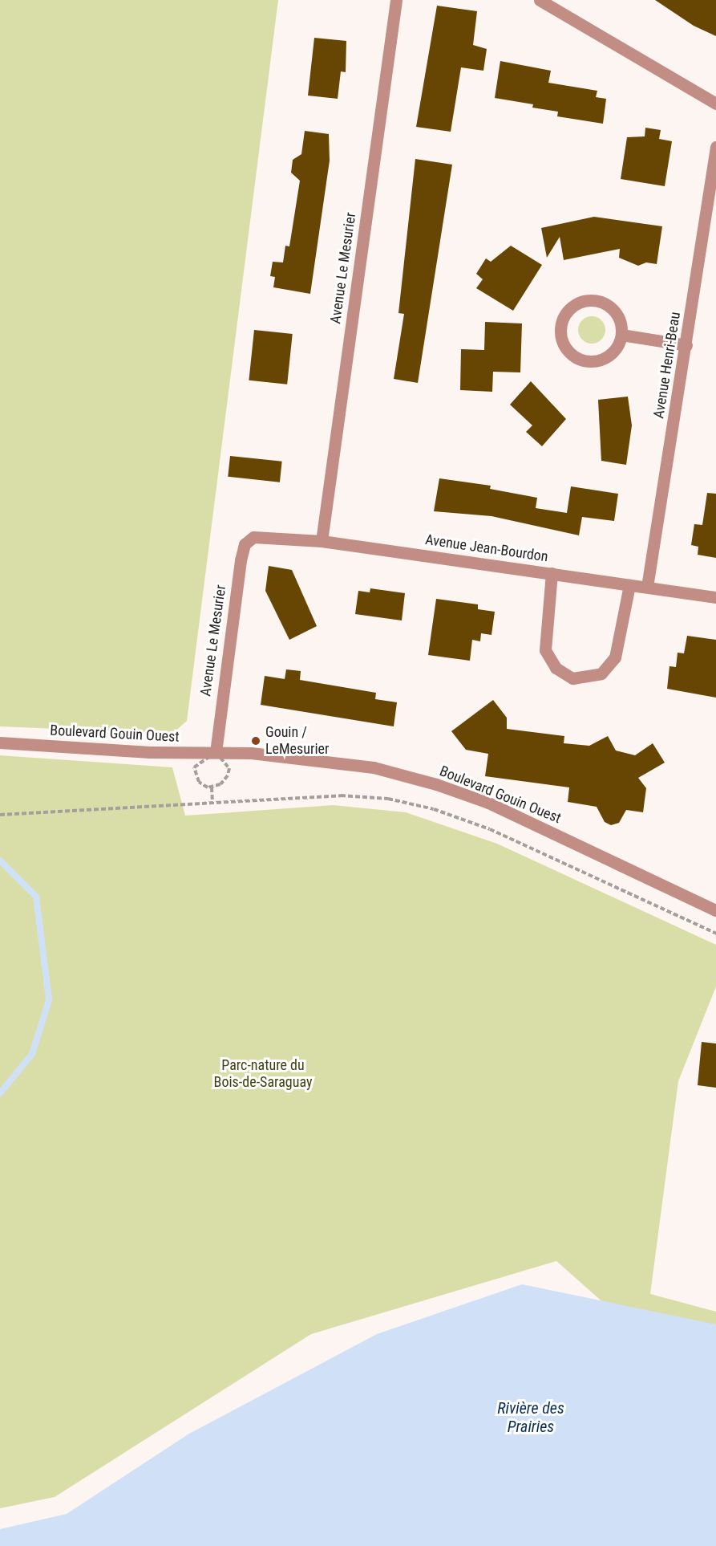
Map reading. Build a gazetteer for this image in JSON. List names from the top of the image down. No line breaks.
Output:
{"streets":{"street":["Avenue Le Mesurier","Avenue Henri-Beau","Avenue Jean-Bourdon","Boulevard Gouin Ouest"]},"crossings":[["Avenue Le Mesurier","Avenue Jean-Bourdon"],["Avenue Le Mesurier","Boulevard Gouin Ouest"],["Avenue Henri-Beau","Avenue Jean-Bourdon"]],"water":["Rivière des Prairies"],"parks":["Parc-nature du Bois-de-Saraguay"],"places":["Gouin / LeMesurier"]}
